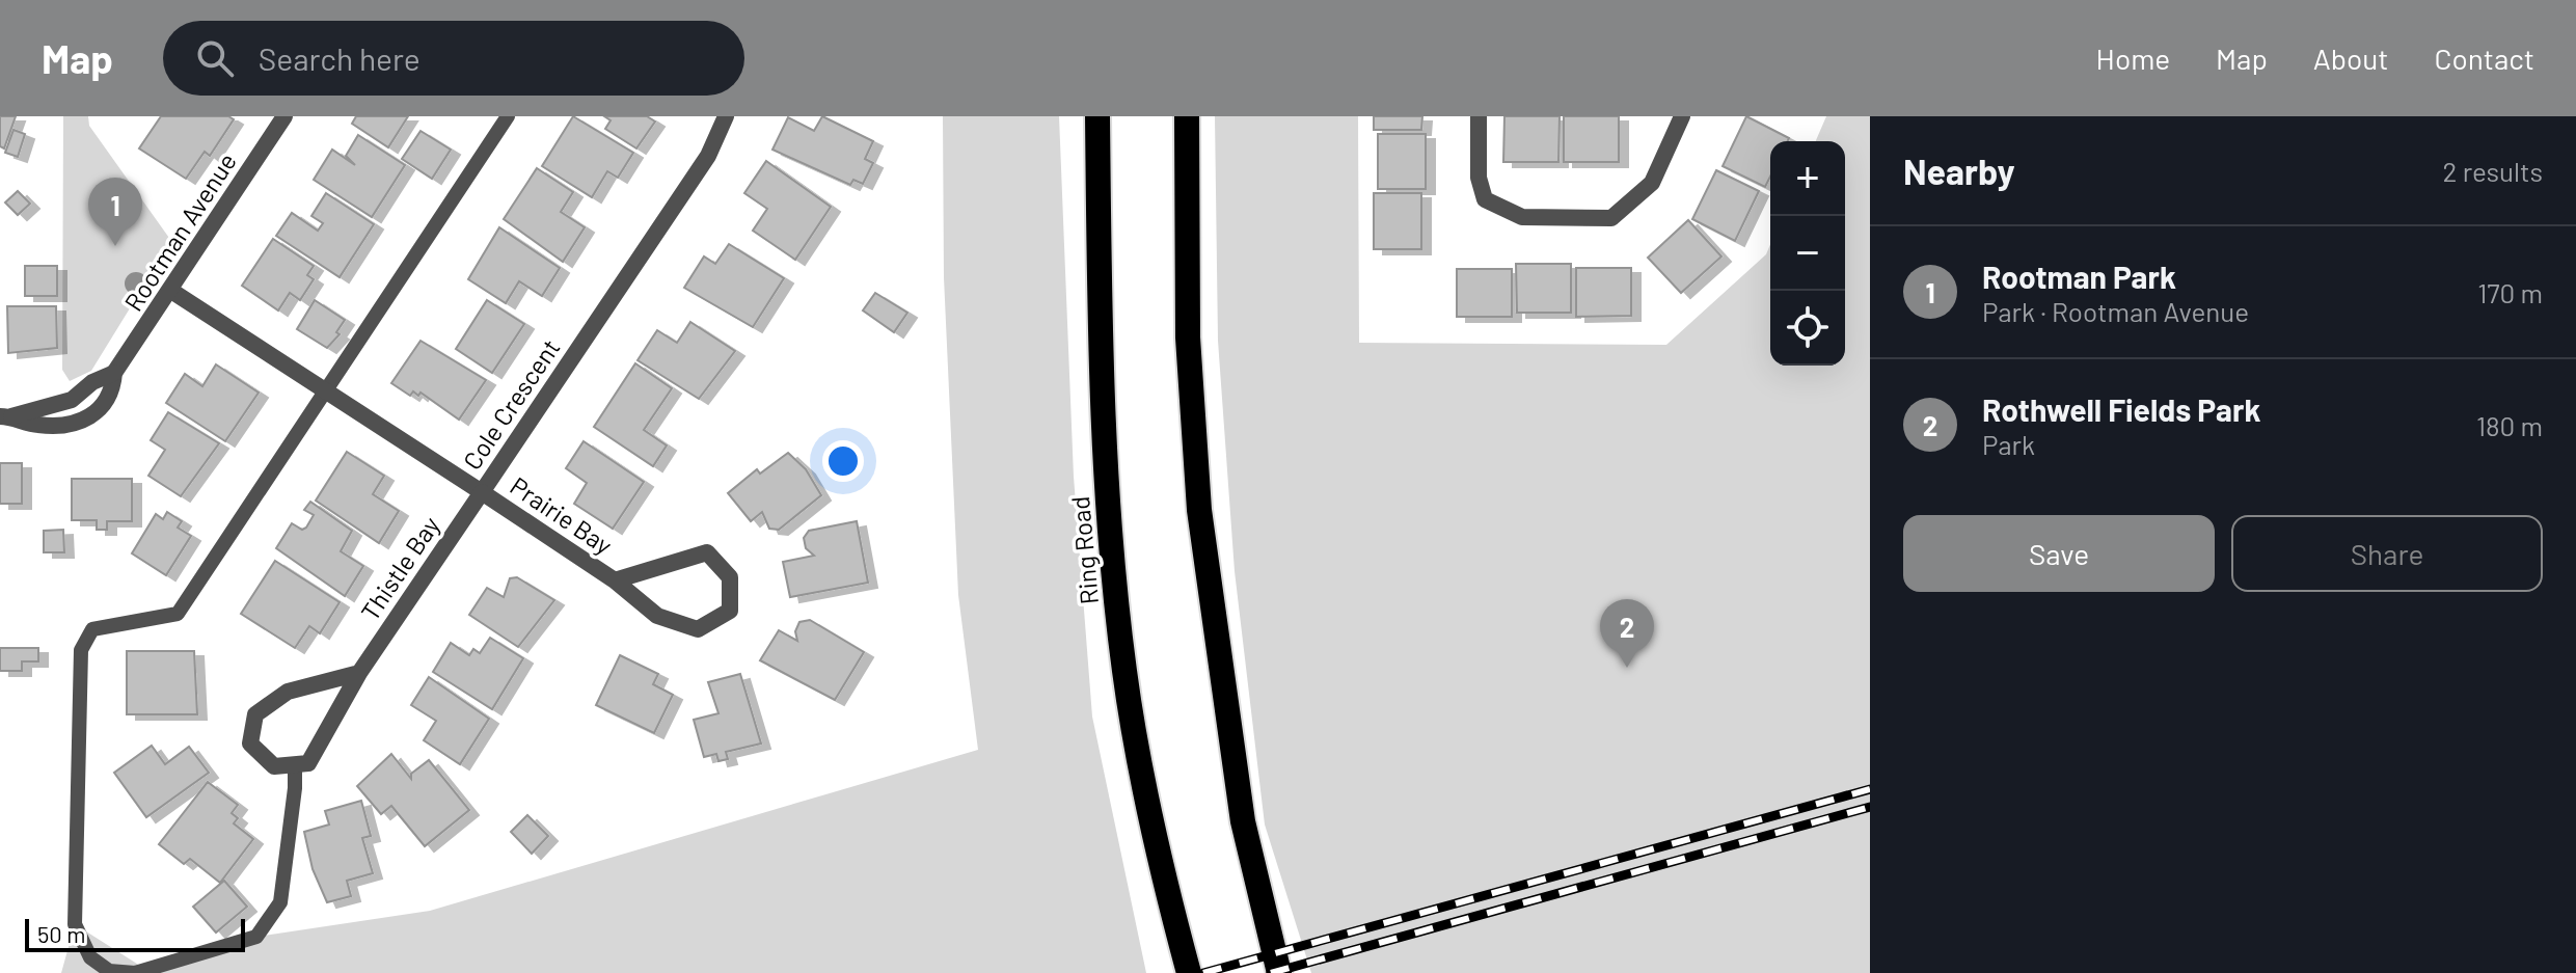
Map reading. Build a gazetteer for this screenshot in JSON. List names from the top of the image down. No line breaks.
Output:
{"streets":{"highway":["Ring Road"],"street":["Rootman Avenue","Cole Crescent","Prairie Bay","Thistle Bay"]},"crossings":[["Rootman Avenue","Cole Crescent"],["Cole Crescent","Prairie Bay"],["Cole Crescent","Thistle Bay"],["Prairie Bay","Thistle Bay"]],"scale_bar":"50 m","page":{"header":"Map","search":"Search here","nav":["Home","Map","About","Contact"],"heading":["Nearby","2 results"],"map_buttons":["+","−"],"pins":["1","2"],"list":[{"mark":"1","name":"Rootman Park","note":"Park · Rootman Avenue","value":"170 m"},{"mark":"2","name":"Rothwell Fields Park","note":"Park","value":"180 m"}],"buttons":["Save","Share"],"scale":"50 m"}}
